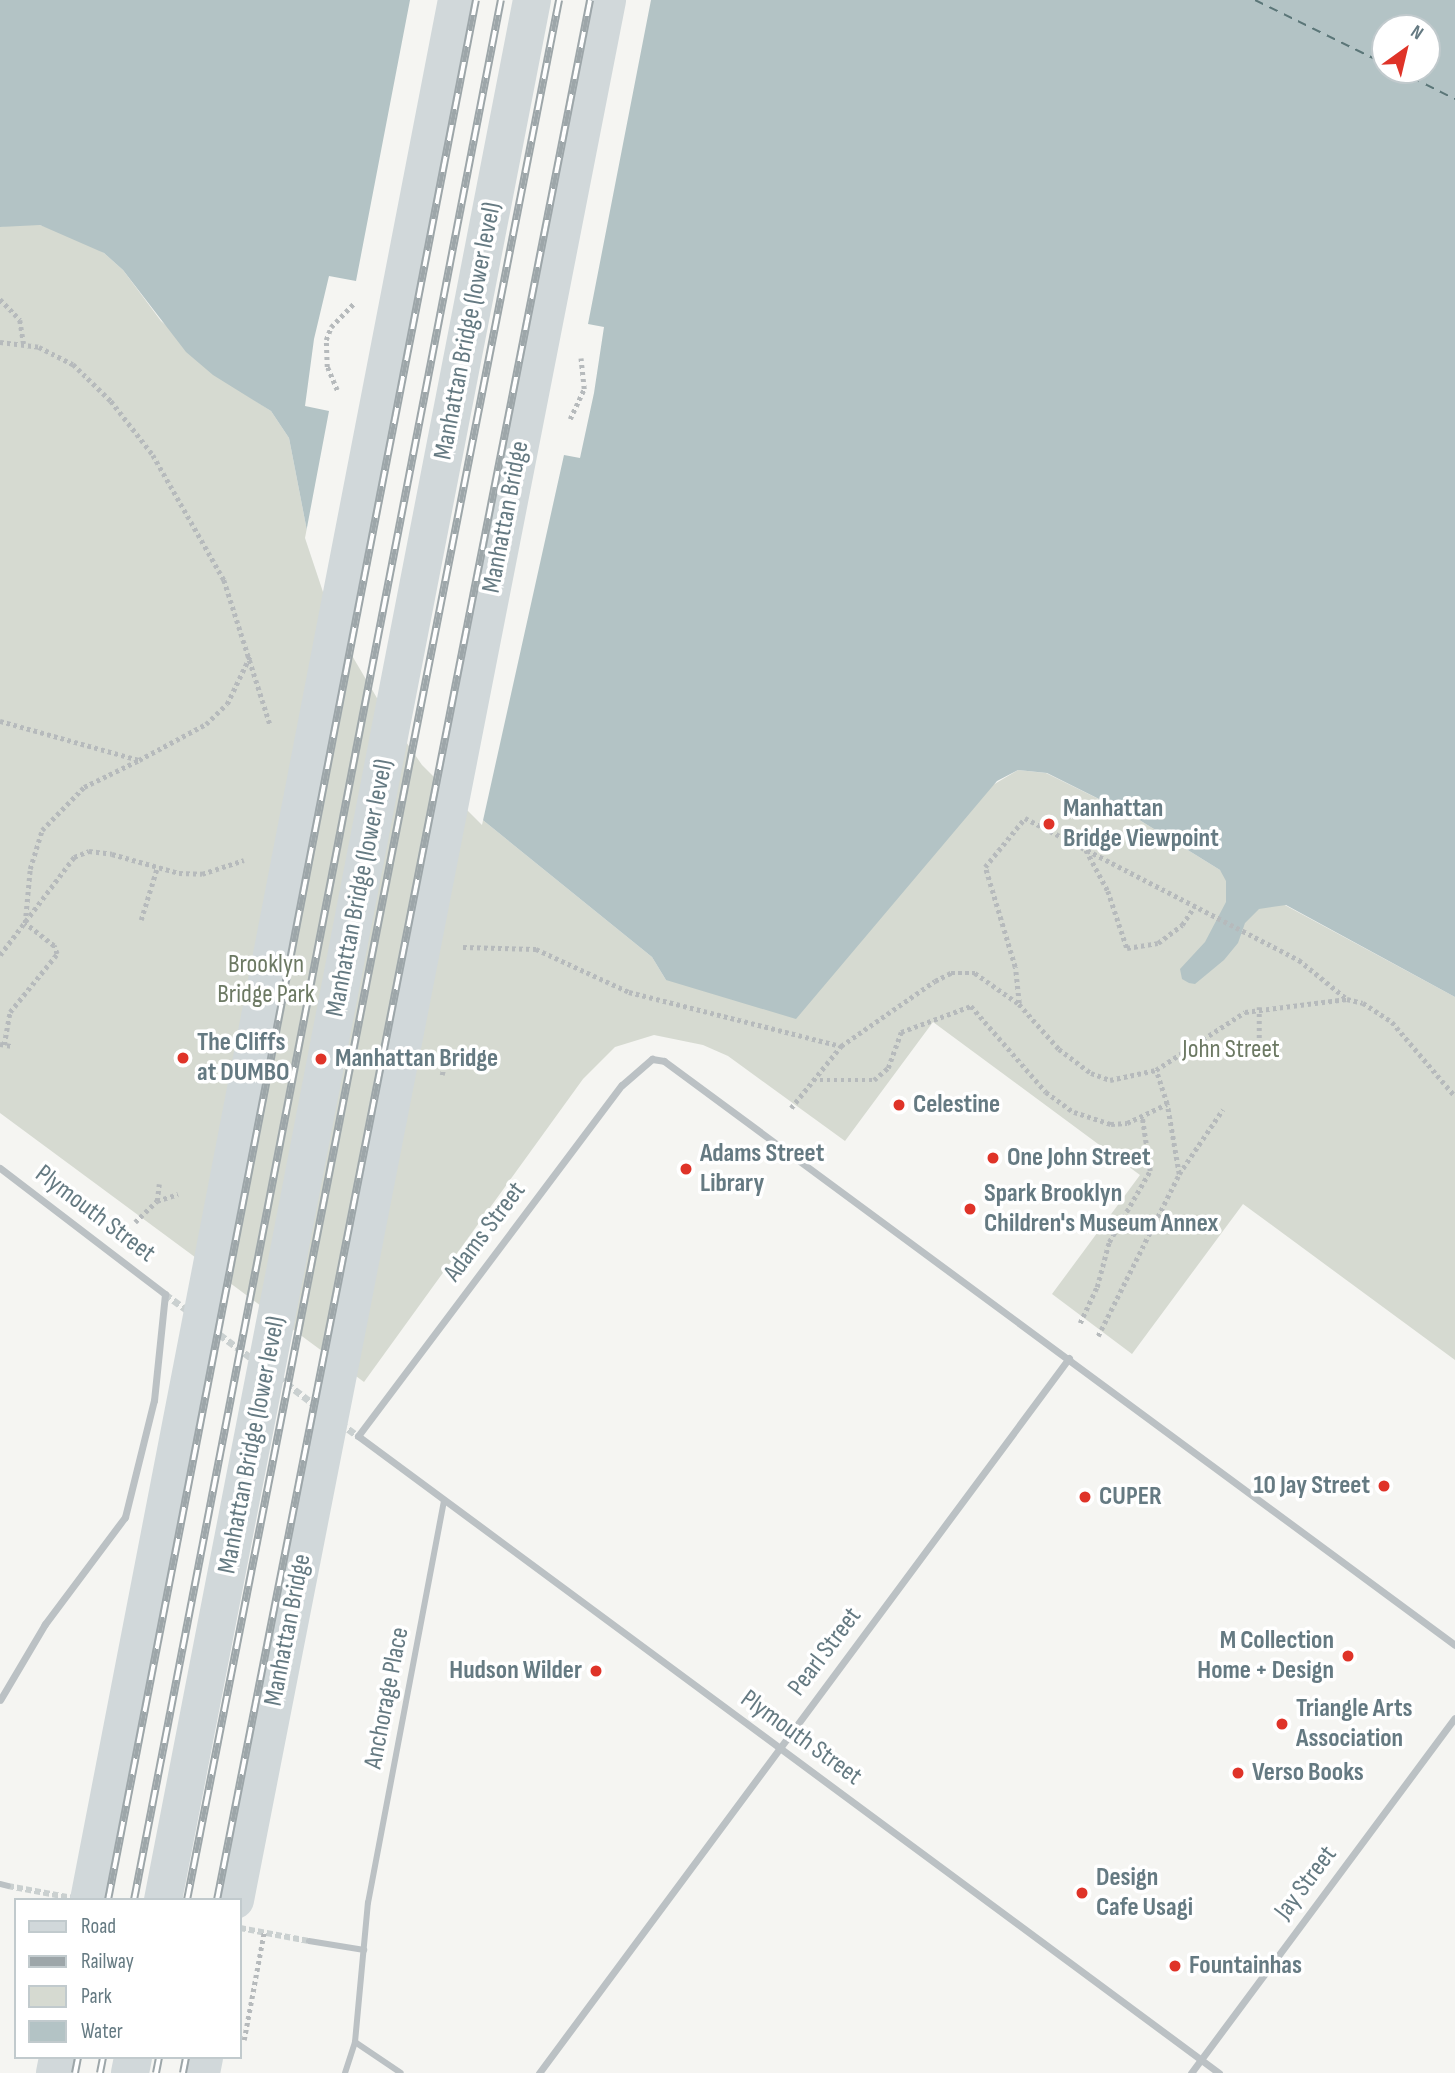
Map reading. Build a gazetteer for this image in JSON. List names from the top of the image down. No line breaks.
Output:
{"streets":{"main road":["Manhattan Bridge (lower level)","Manhattan Bridge"],"street":["Plymouth Street","Adams Street","Pearl Street","Anchorage Place","Jay Street"]},"crossings":[["Plymouth Street","Adams Street"],["Plymouth Street","Pearl Street"],["Plymouth Street","Anchorage Place"],["Plymouth Street","Jay Street"],["Adams Street","Pearl Street"]],"parks":["Brooklyn Bridge Park","John Street"],"places":["Manhattan Bridge Viewpoint","The Cliffs at DUMBO","Manhattan Bridge","Celestine","One John Street","Adams Street Library","Spark Brooklyn Children's Museum Annex","10 Jay Street","CUPER","M Collection Home + Design","Hudson Wilder","Triangle Arts Association","Verso Books","Design Cafe Usagi","Fountainhas"],"legend":["Road","Railway","Park","Water"],"north":"top right"}
